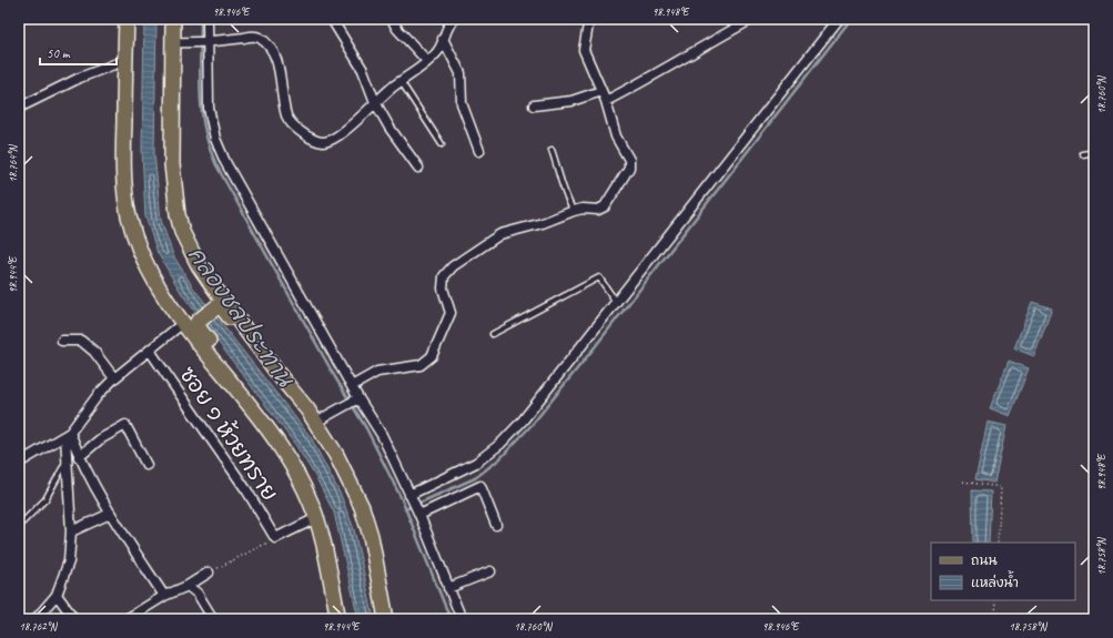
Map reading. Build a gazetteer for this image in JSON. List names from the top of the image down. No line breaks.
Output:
{"streets":{"street":["ซอย ๑ ห้วยทราย"]},"water":["คลองชลประทาน"],"legend":["ถนน","แหล่งน้ำ"],"scale_bar":"50 m","coordinates":["98.946°E","98.948°E","18.760°N","18.764°N","98.944°E","18.758°N","18.762°N"]}
